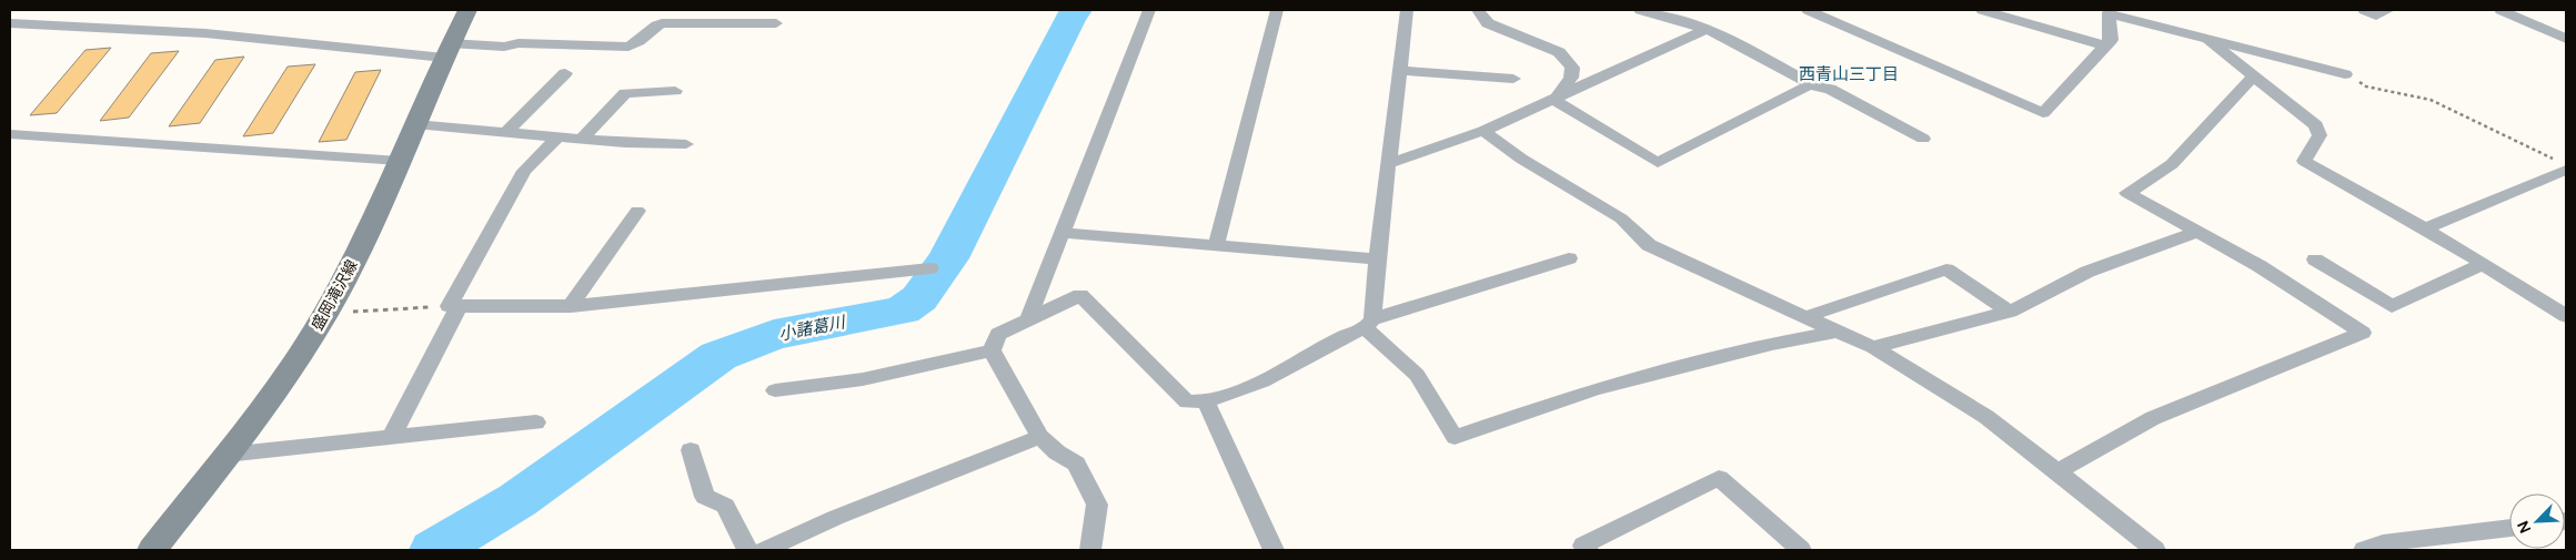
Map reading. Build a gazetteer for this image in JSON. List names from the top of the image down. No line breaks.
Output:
{"streets":{"main road":["盛岡滝沢線"]},"districts":["西青山三丁目"],"water":["小諸葛川"],"north":"bottom left"}
